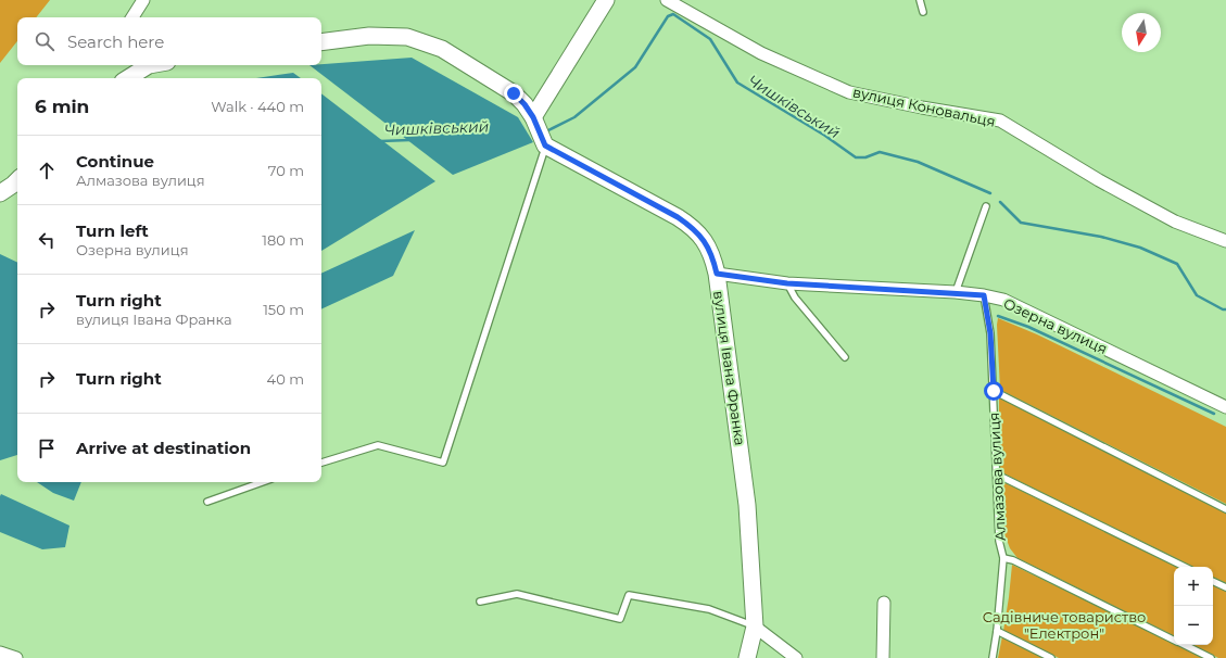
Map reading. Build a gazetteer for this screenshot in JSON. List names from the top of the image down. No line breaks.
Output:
{"streets":{"street":["вулиця Коновальця","Озерна вулиця","вулиця Івана Франка"],"lane":["Алмазова вулиця"]},"crossings":[["Озерна вулиця","вулиця Івана Франка"],["Озерна вулиця","Алмазова вулиця"]],"water":["Чишківський"],"parks":["Садівниче товариство \"Електрон\""],"north":"bottom","page":{"search":"Search here","heading":["6 min","Walk · 440 m"],"list":[["Continue","Алмазова вулиця","70 m"],["Turn left","Озерна вулиця","180 m"],["Turn right","вулиця Івана Франка","150 m"],["Turn right","40 m"],"Arrive at destination"],"map_buttons":["+","−"]}}
